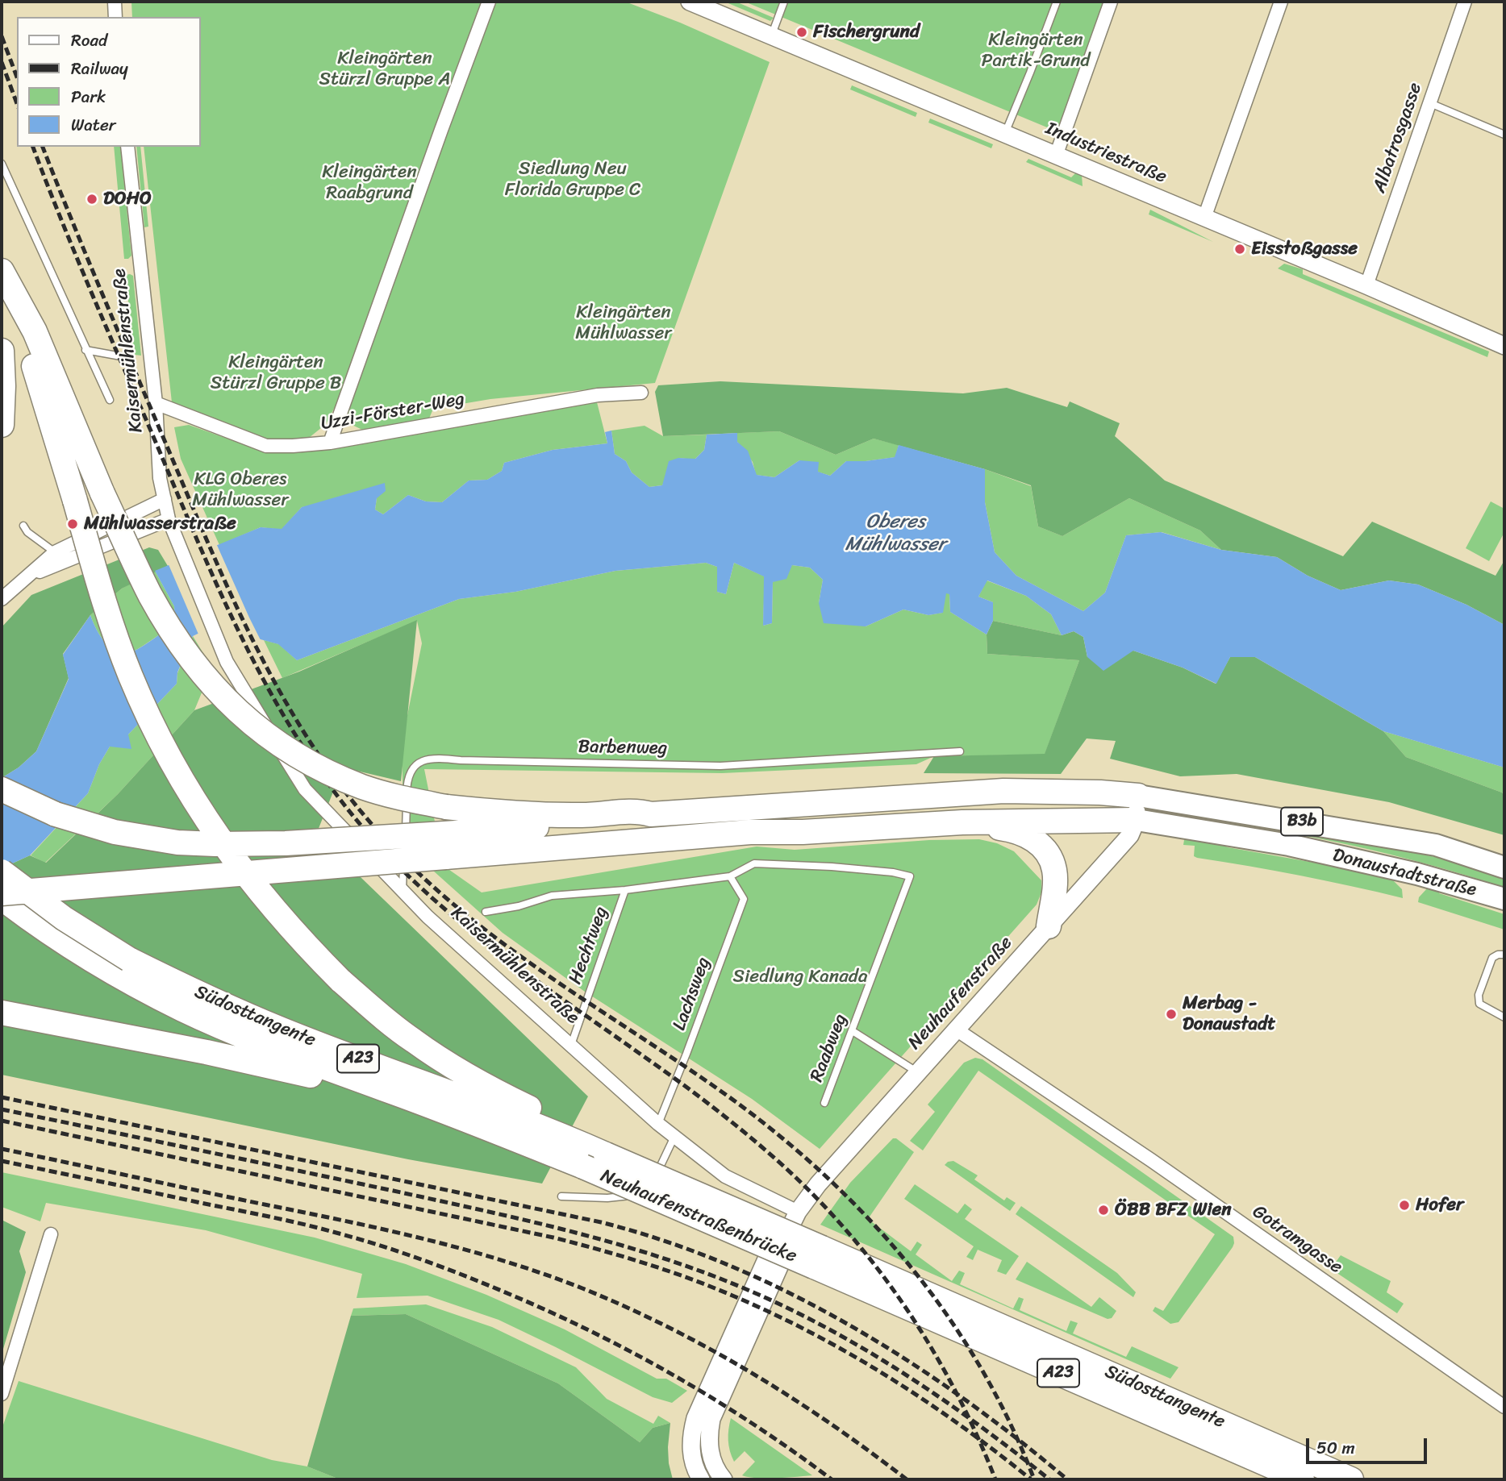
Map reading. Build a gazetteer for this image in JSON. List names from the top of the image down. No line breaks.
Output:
{"streets":{"highway":["Südosttangente","A23","Neuhaufenstraßenbrücke"],"main road":["B3b","Donaustadtstraße"],"street":["Albatrosgasse","Industriestraße","Kaisermühlenstraße","Uzzi-Förster-Weg","Neuhaufenstraße","Gotramgasse"],"lane":["Barbenweg","Hechtweg","Lachsweg","Raabweg"]},"crossings":[["Albatrosgasse","Industriestraße"],["Kaisermühlenstraße","Uzzi-Förster-Weg"],["Kaisermühlenstraße","Hechtweg"],["Kaisermühlenstraße","Neuhaufenstraße"],["Kaisermühlenstraße","Lachsweg"],["Donaustadtstraße","Neuhaufenstraße"],["Neuhaufenstraße","Gotramgasse"],["Lachsweg","Raabweg"],["Südosttangente","Neuhaufenstraßenbrücke"]],"water":["Oberes Mühlwasser"],"parks":["Kleingärten Partik-Grund","Kleingärten Stürzl Gruppe A","Siedlung Neu Florida Gruppe C","Kleingärten Raabgrund","Kleingärten Mühlwasser","Kleingärten Stürzl Gruppe B","KLG Oberes Mühlwasser","Siedlung Kanada"],"places":["Fischergrund","DOHO","Eisstoßgasse","Mühlwasserstraße","Merbag - Donaustadt","Hofer","ÖBB BFZ Wien"],"legend":["Road","Railway","Park","Water"],"scale_bar":"50 m"}
